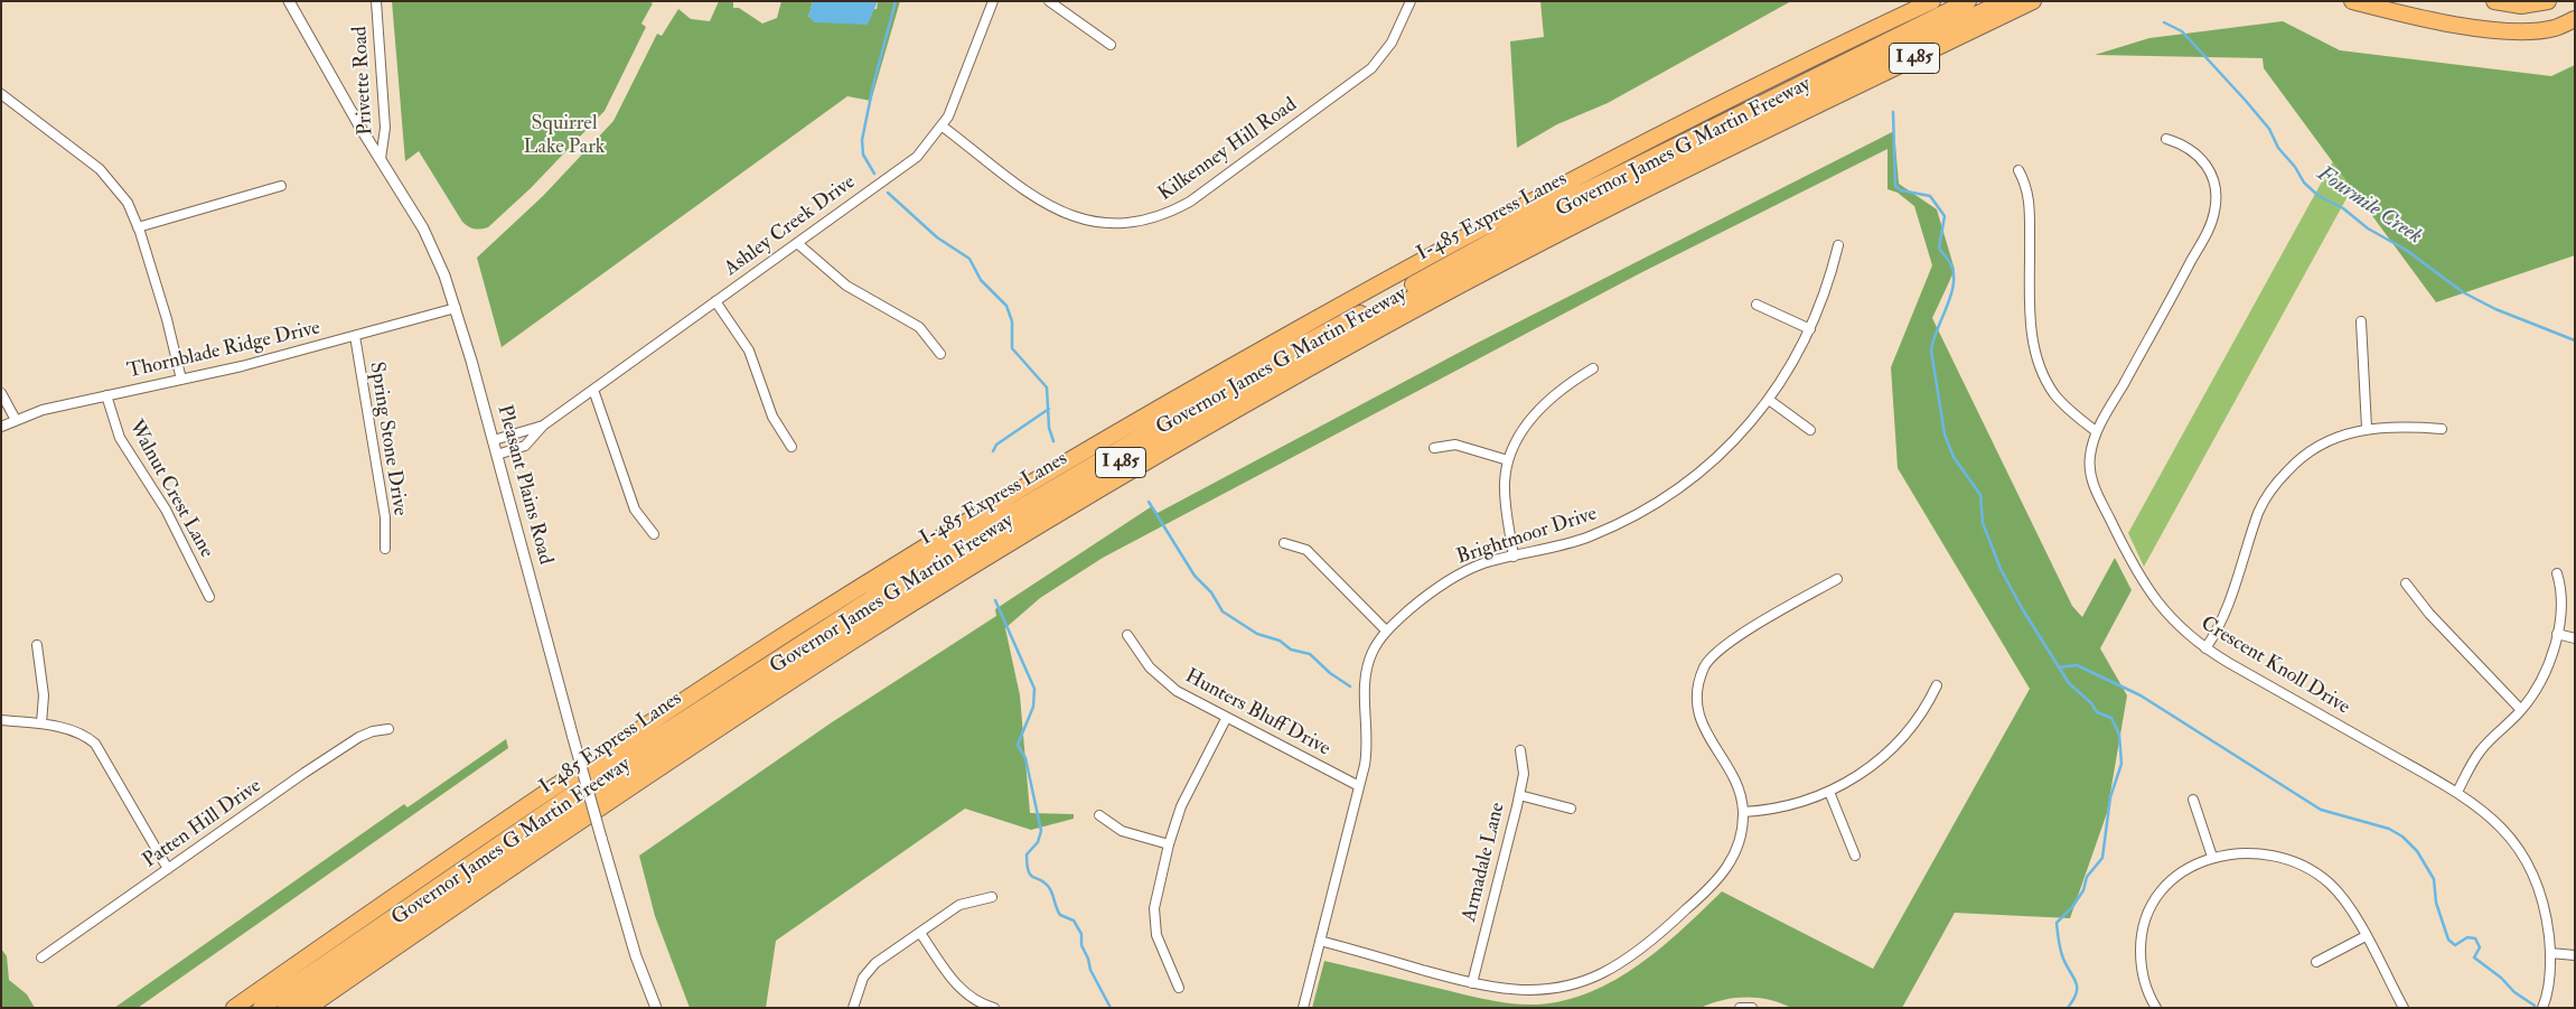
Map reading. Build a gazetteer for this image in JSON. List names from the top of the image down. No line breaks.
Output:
{"streets":{"highway":["I 485","Governor James G Martin Freeway","I-485 Express Lanes"],"street":["Privette Road","Kilkenney Hill Road","Ashley Creek Drive","Thornblade Ridge Drive","Spring Stone Drive","Pleasant Plains Road","Walnut Crest Lane","Brightmoor Drive","Crescent Knoll Drive","Hunters Bluff Drive","Patten Hill Drive","Armadale Lane"]},"crossings":[["Privette Road","Pleasant Plains Road"],["Kilkenney Hill Road","Ashley Creek Drive"],["Ashley Creek Drive","Pleasant Plains Road"],["Thornblade Ridge Drive","Spring Stone Drive"],["Thornblade Ridge Drive","Pleasant Plains Road"],["Thornblade Ridge Drive","Walnut Crest Lane"],["Brightmoor Drive","Hunters Bluff Drive"]],"water":["Fourmile Creek"],"parks":["Squirrel Lake Park"]}
